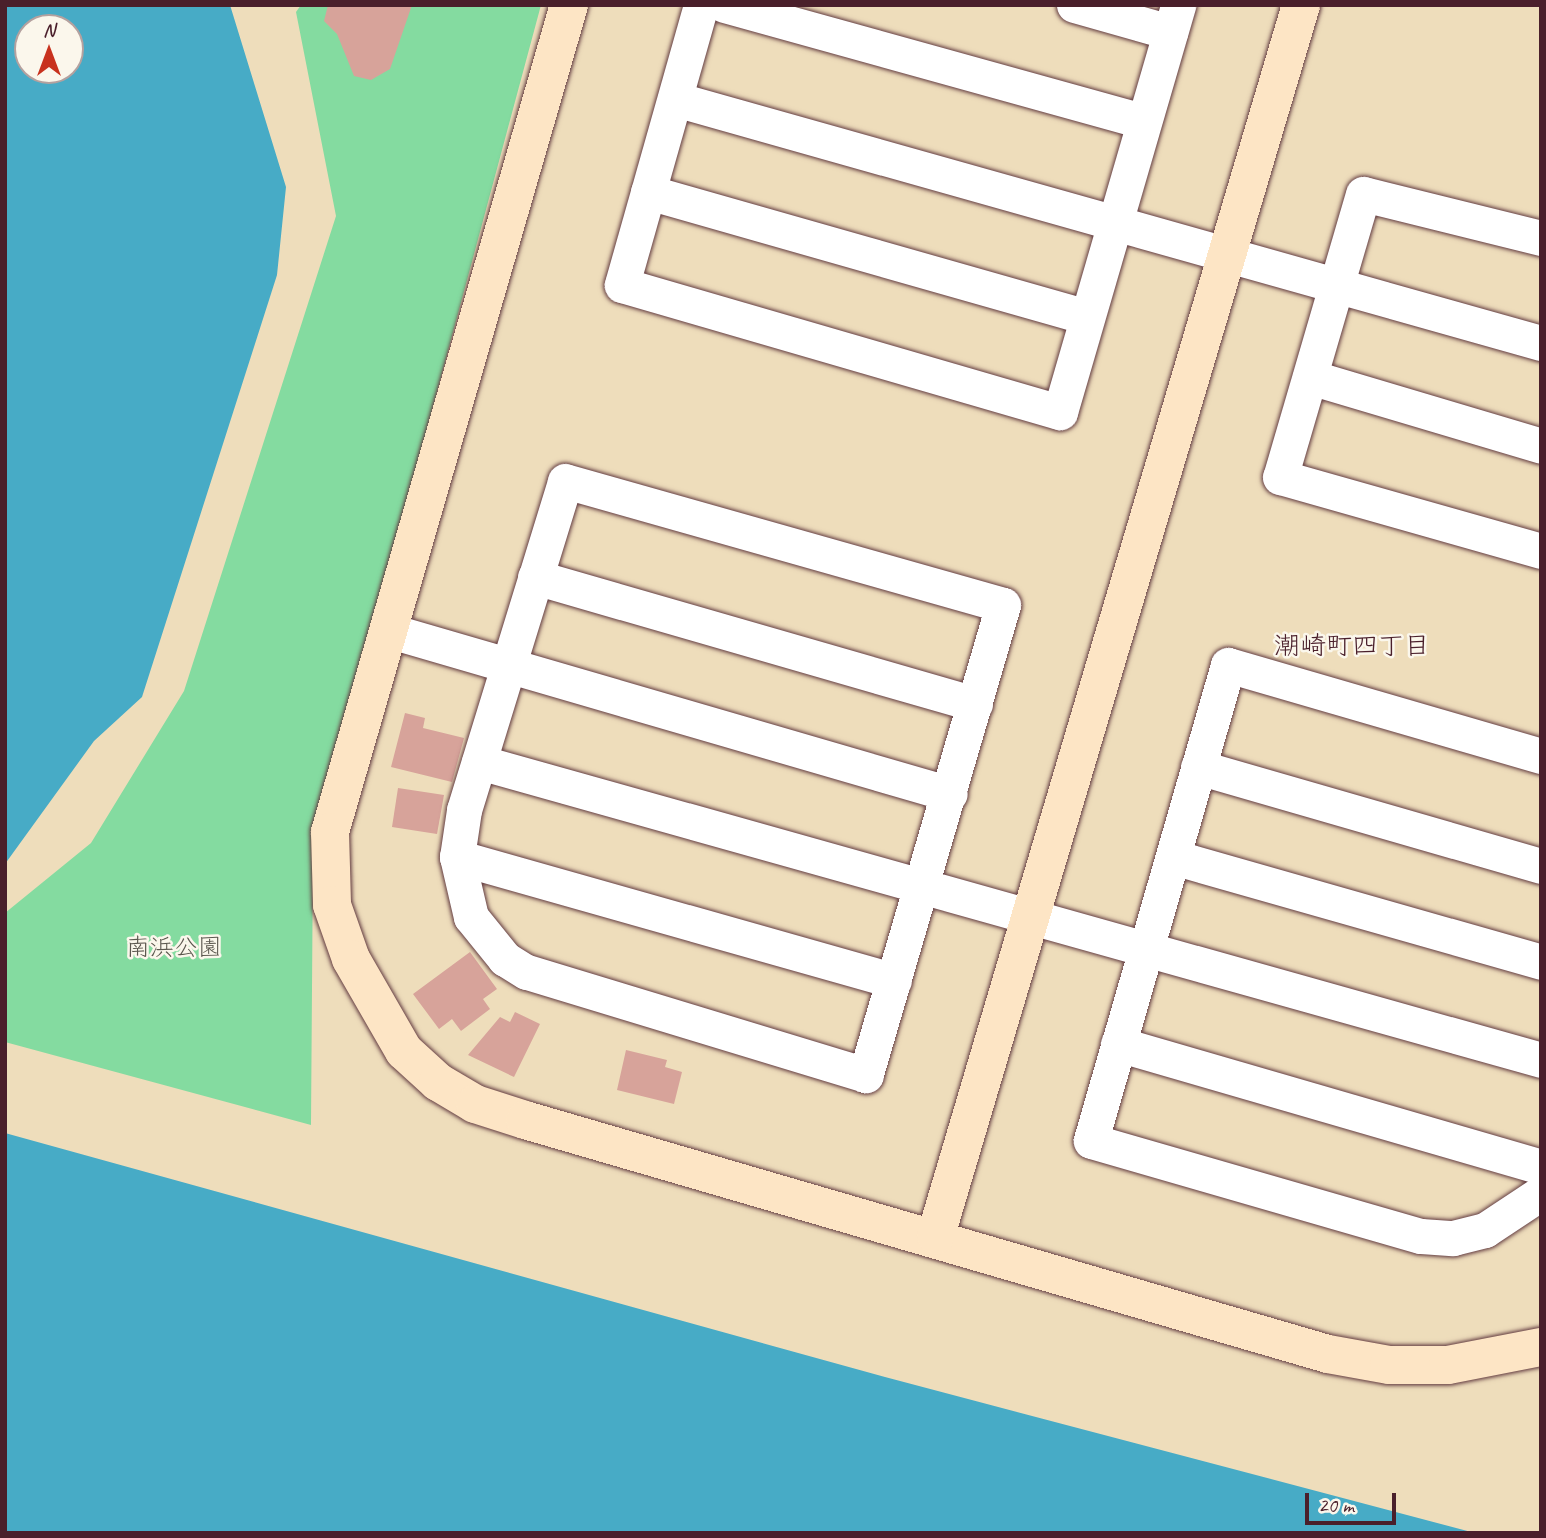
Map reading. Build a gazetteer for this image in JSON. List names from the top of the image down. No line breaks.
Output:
{"districts":["潮崎町四丁目"],"parks":["南浜公園"],"scale_bar":"20 m","north":"top"}
